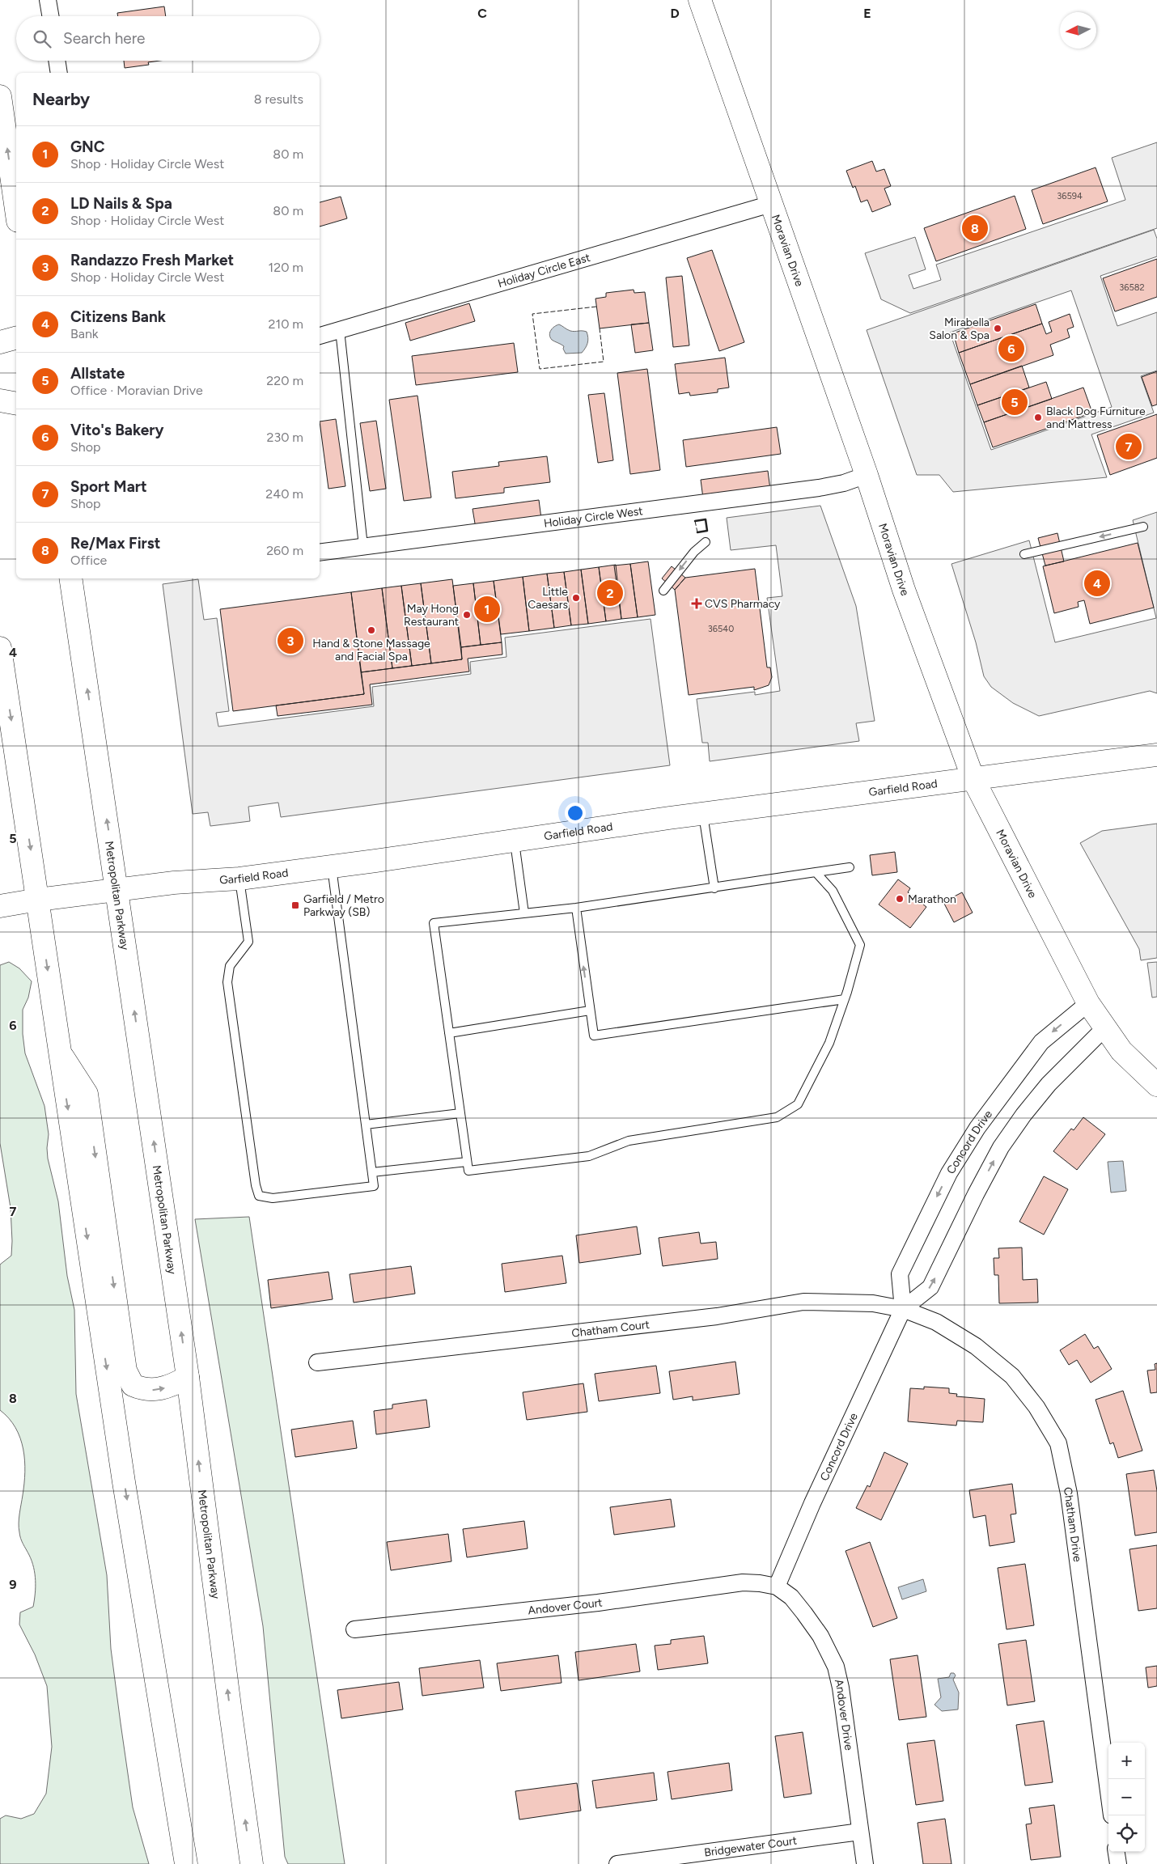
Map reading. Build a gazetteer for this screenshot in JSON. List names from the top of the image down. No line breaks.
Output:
{"streets":{"main road":["Moravian Drive","Garfield Road","Metropolitan Parkway"],"street":["Holiday Circle East","Holiday Circle West","Concord Drive","Chatham Court","Chatham Drive","Andover Court","Andover Drive","Bridgewater Court"]},"crossings":[["Moravian Drive","Holiday Circle East"],["Moravian Drive","Holiday Circle West"],["Moravian Drive","Garfield Road"],["Moravian Drive","Concord Drive"],["Garfield Road","Metropolitan Parkway"],["Concord Drive","Chatham Court"],["Concord Drive","Chatham Drive"],["Concord Drive","Andover Court"],["Concord Drive","Andover Drive"],["Chatham Court","Chatham Drive"],["Andover Court","Andover Drive"],["Andover Drive","Bridgewater Court"]],"places":{"other":["Mirabella Salon & Spa","Black Dog Furniture and Mattress","Little Caesars","May Hong Restaurant","Hand & Stone Massage and Facial Spa","Marathon"],"health":["CVS Pharmacy"],"transit":["Garfield / Metro Parkway (SB)"]},"house_numbers":["36594","36582","36540"],"north":"left","page":{"search":"Search here","heading":["Nearby","8 results"],"list":[{"mark":"1","name":"GNC","note":"Shop · Holiday Circle West","value":"80 m"},{"mark":"2","name":"LD Nails & Spa","note":"Shop · Holiday Circle West","value":"80 m"},{"mark":"3","name":"Randazzo Fresh Market","note":"Shop · Holiday Circle West","value":"120 m"},{"mark":"4","name":"Citizens Bank","note":"Bank","value":"210 m"},{"mark":"5","name":"Allstate","note":"Office · Moravian Drive","value":"220 m"},{"mark":"6","name":"Vito's Bakery","note":"Shop","value":"230 m"},{"mark":"7","name":"Sport Mart","note":"Shop","value":"240 m"},{"mark":"8","name":"Re/Max First","note":"Office","value":"260 m"}],"pins":["8","6","5","7","4","2","1","3"],"map_buttons":["+","−"]},"grid":{"columns":["C","D","E"],"rows":["4","5","6","7","8","9"]}}
